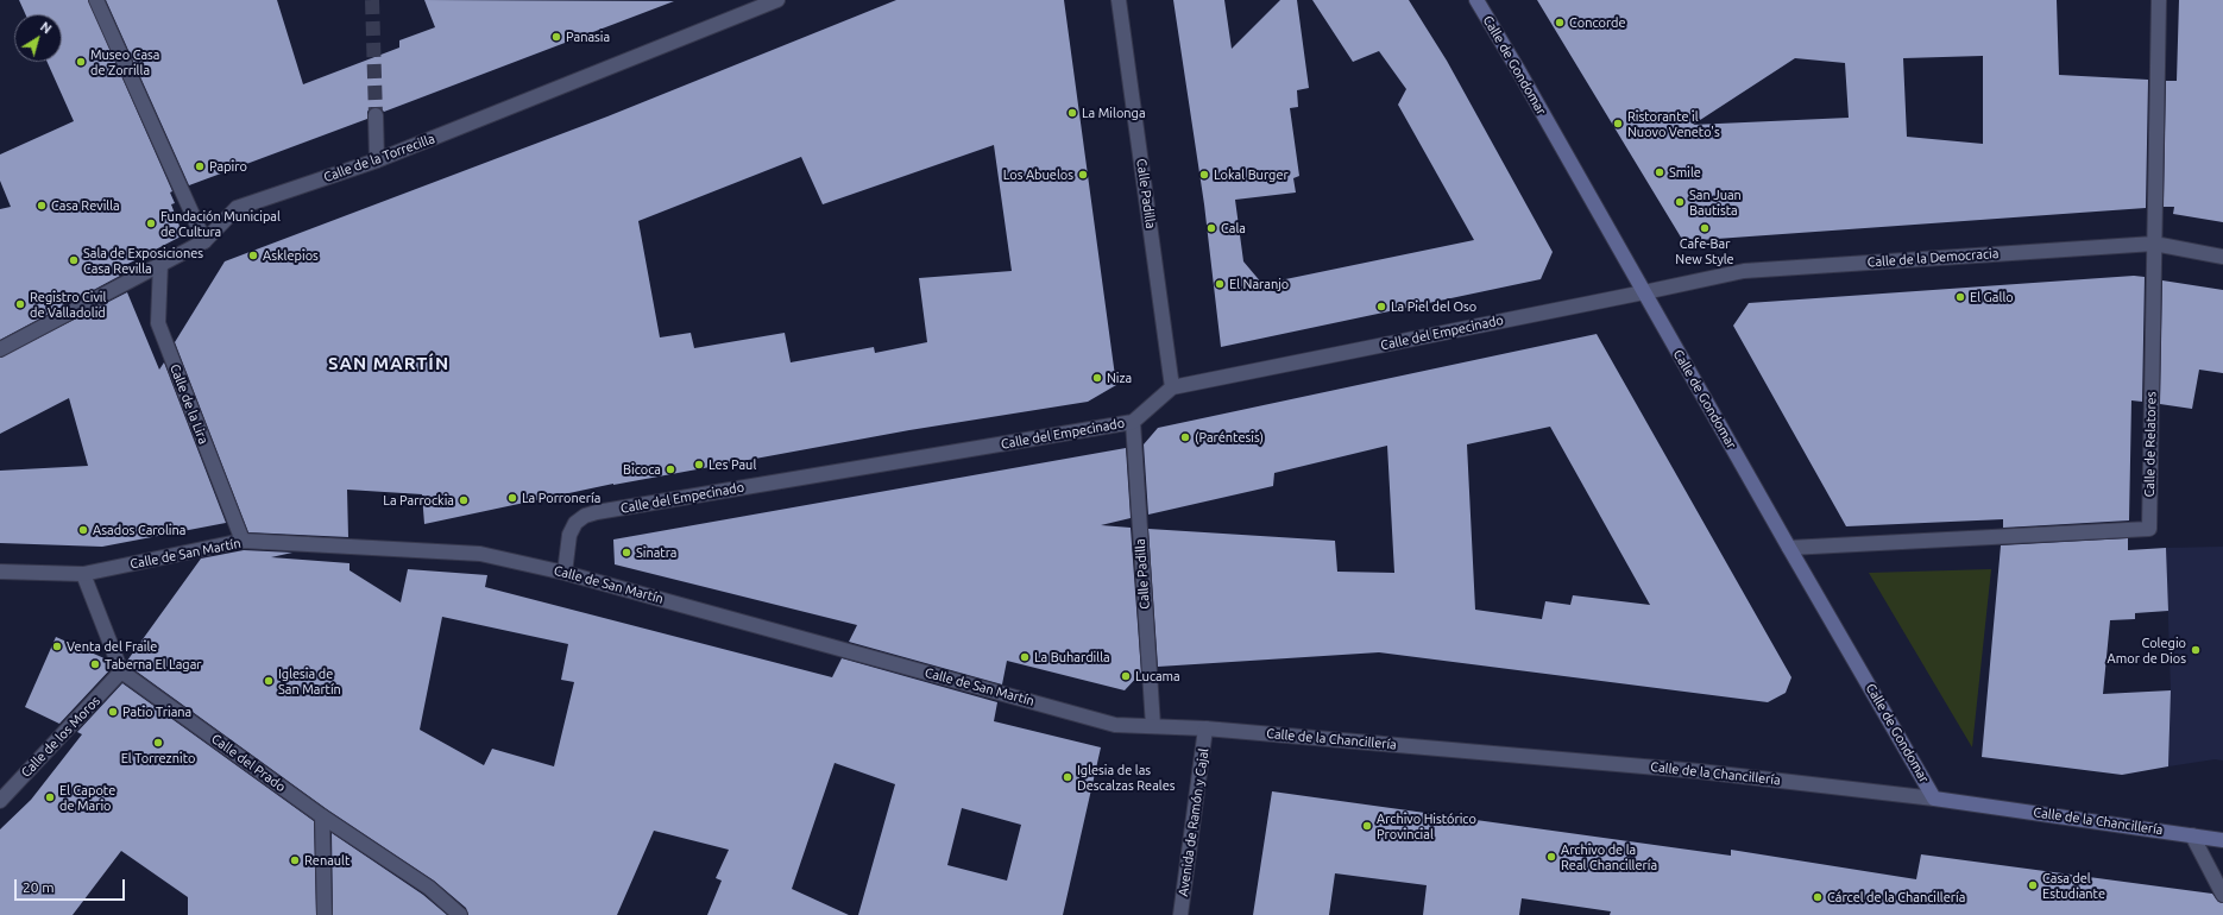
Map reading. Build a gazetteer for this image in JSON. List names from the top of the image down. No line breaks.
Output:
{"streets":{"main road":["Calle de Gondomar","Calle de la Chancillería"],"street":["Calle de la Torrecilla","Calle Padilla","Calle de la Democracia","Calle del Empecinado","Calle de la Lira","Calle de Relatores","Calle de San Martín","Calle de los Moros","Calle del Prado","Avenida de Ramón y Cajal"]},"crossings":[["Calle de Gondomar","Calle de la Democracia"],["Calle de Gondomar","Calle del Empecinado"],["Calle de Gondomar","Calle de Relatores"],["Calle de Gondomar","Calle de la Chancillería"],["Calle de la Torrecilla","Calle de la Lira"],["Calle Padilla","Calle del Empecinado"],["Calle Padilla","Calle de San Martín"],["Calle de la Democracia","Calle del Empecinado"],["Calle de la Democracia","Calle de Relatores"],["Calle del Empecinado","Calle de San Martín"],["Calle de la Lira","Calle de San Martín"],["Calle de San Martín","Calle de la Chancillería"],["Calle de San Martín","Avenida de Ramón y Cajal"],["Calle de los Moros","Calle del Prado"],["Calle de la Chancillería","Avenida de Ramón y Cajal"]],"districts":["SAN MARTÍN"],"places":["Concorde","Panasia","Museo Casa de Zorrilla","La Milonga","Ristorante il Nuovo Veneto's","Papiro","Smile","Los Abuelos","Lokal Burger","San Juan Bautista","Casa Revilla","Fundación Municipal de Cultura","Cala","Cafe-Bar New Style","Asklepios","Sala de Exposiciones Casa Revilla","El Naranjo","El Gallo","Registro Civil de Valladolid","La Piel del Oso","Niza","(Paréntesis)","Les Paul","Bicoca","La Porronería","La Parrockia","Asados Carolina","Sinatra","Venta del Fraile","Colegio Amor de Dios","La Buhardilla","Taberna El Lagar","Lucama","Iglesia de San Martín","Patio Triana","El Torreznito","Iglesia de las Descalzas Reales","El Capote de Mario","Archivo Histórico Provincial","Archivo de la Real Chancillería","Renault","Casa del Estudiante","Cárcel de la Chancillería"],"scale_bar":"20 m","north":"top right"}
